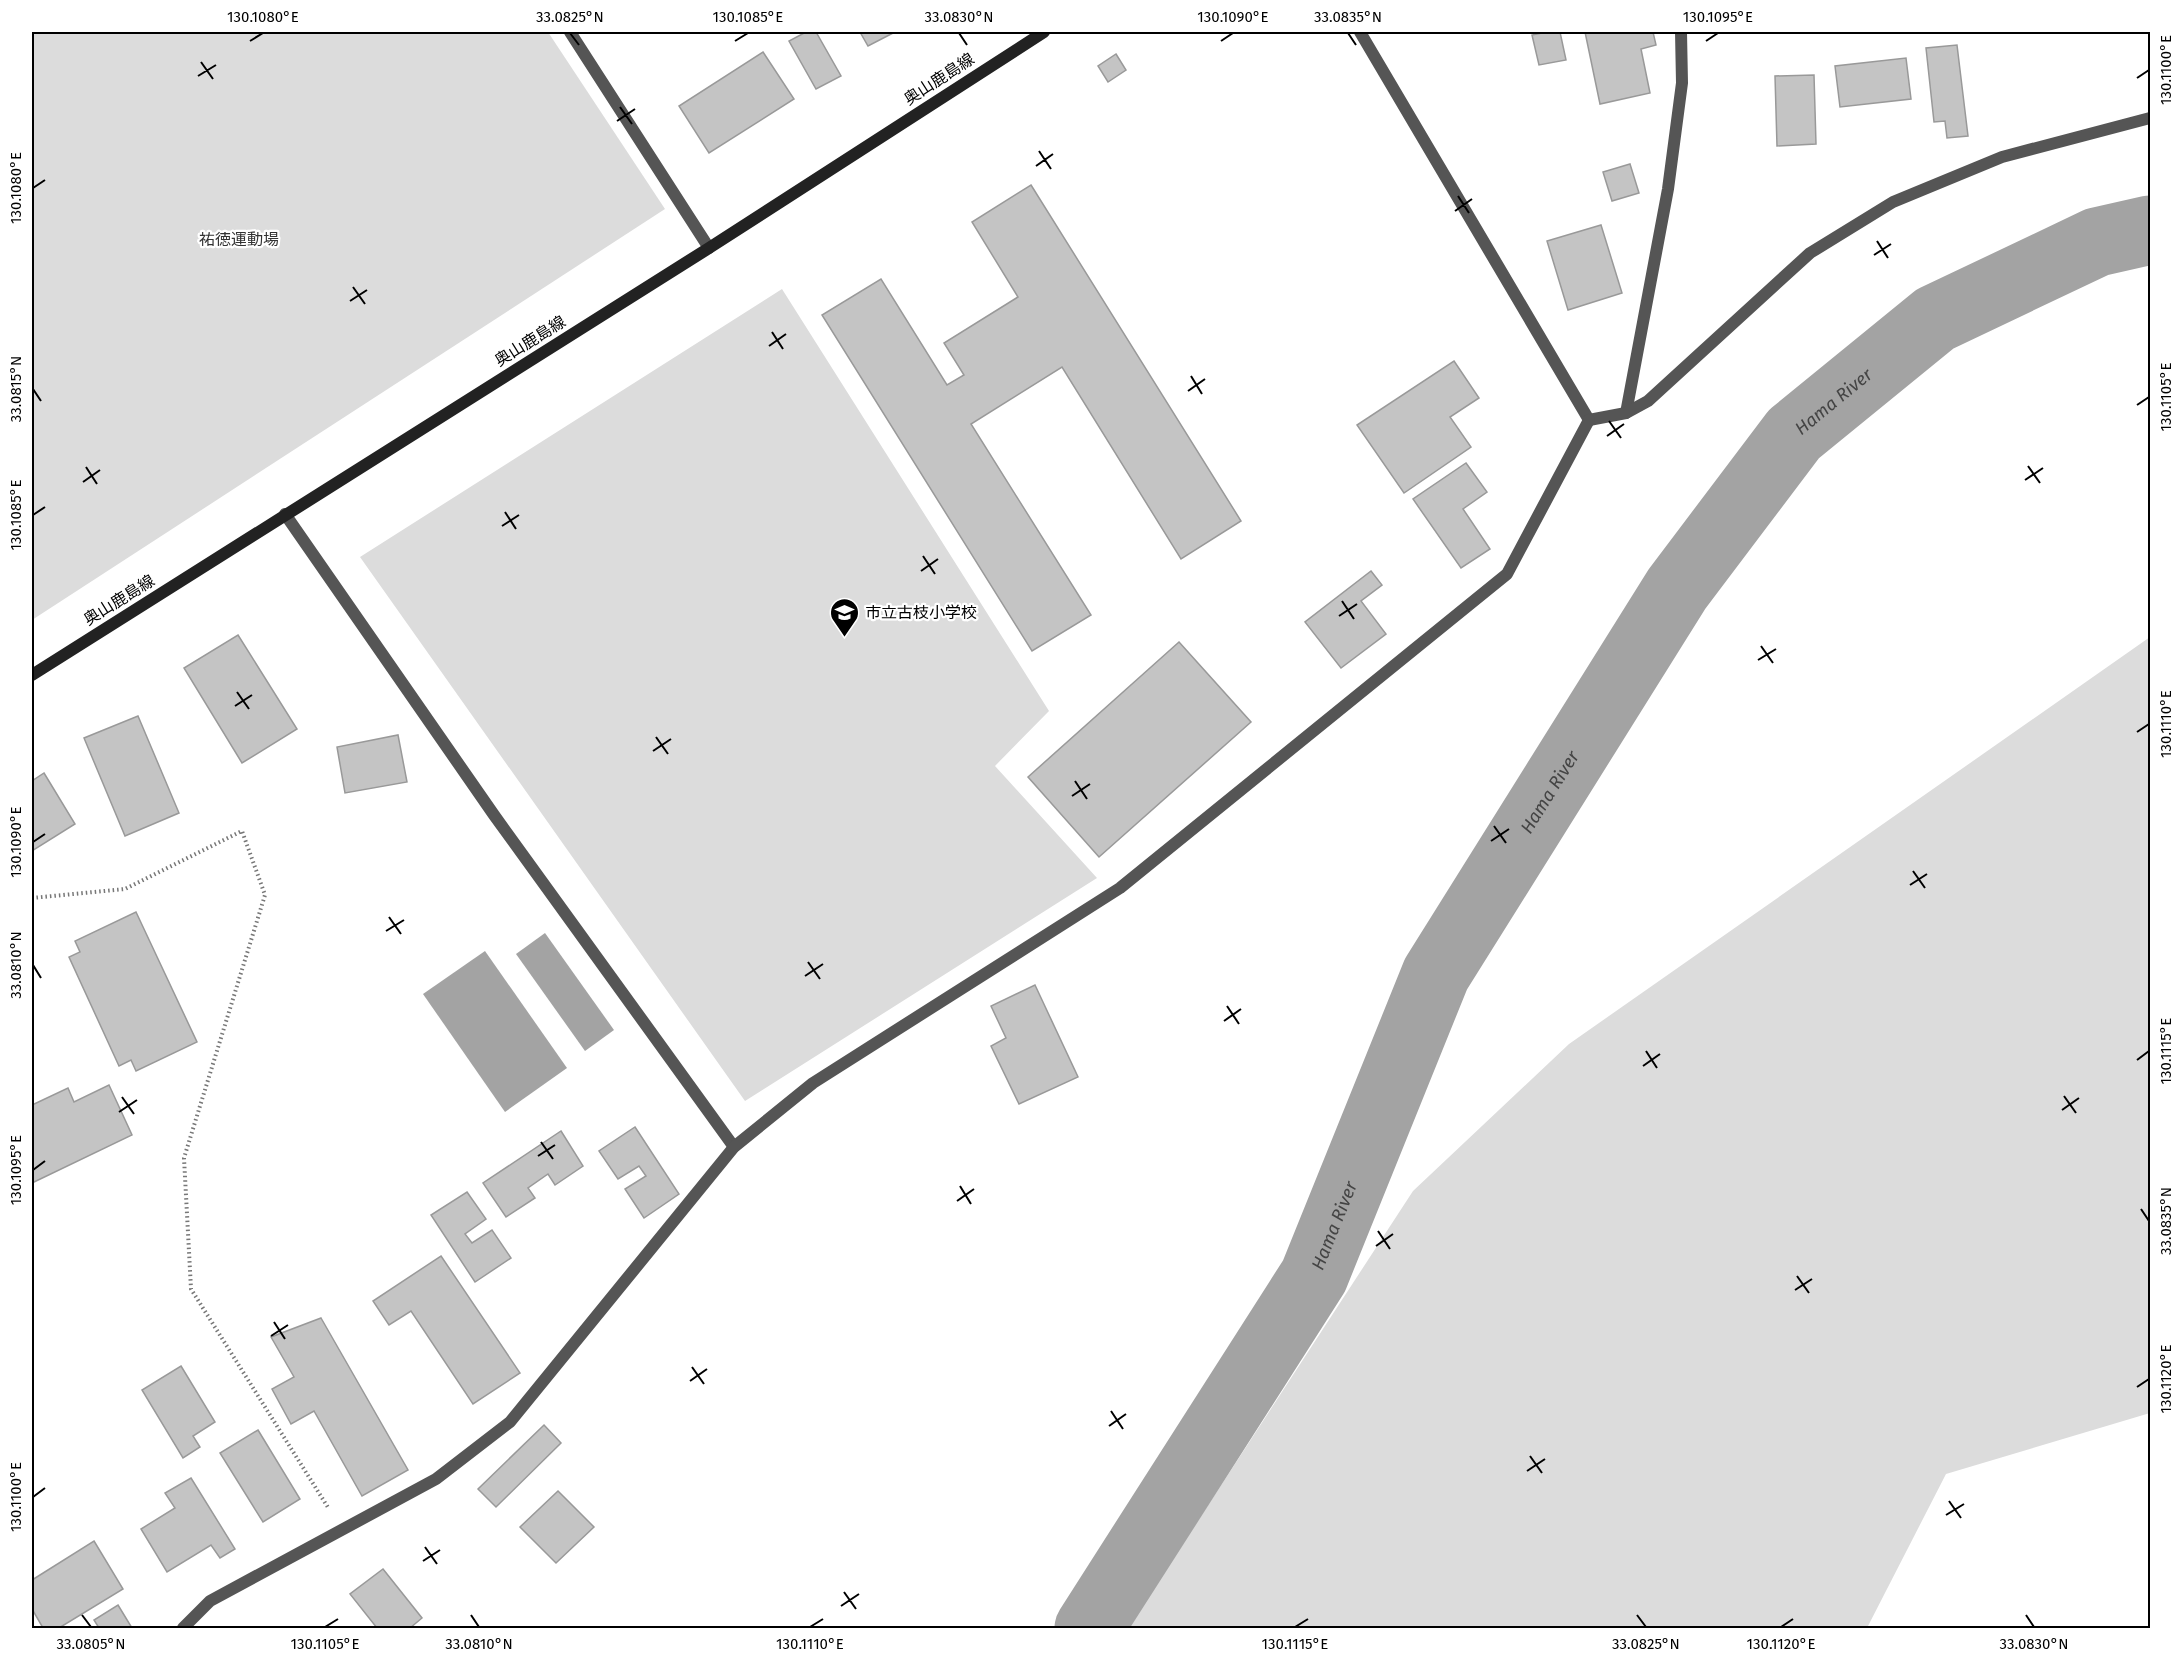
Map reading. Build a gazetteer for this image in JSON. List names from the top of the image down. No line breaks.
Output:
{"streets":{"main road":["奥山鹿島線"]},"water":["Hama River"],"parks":["祐徳運動場"],"places":{"school or university":["市立古枝小学校"]},"coordinates":["130.1080°E","33.0825°N","130.1085°E","33.0830°N","130.1090°E","33.0835°N","130.1095°E","130.1100°E","33.0815°N","130.1105°E","130.1110°E","33.0810°N","130.1115°E","130.1120°E","33.0805°N"]}
